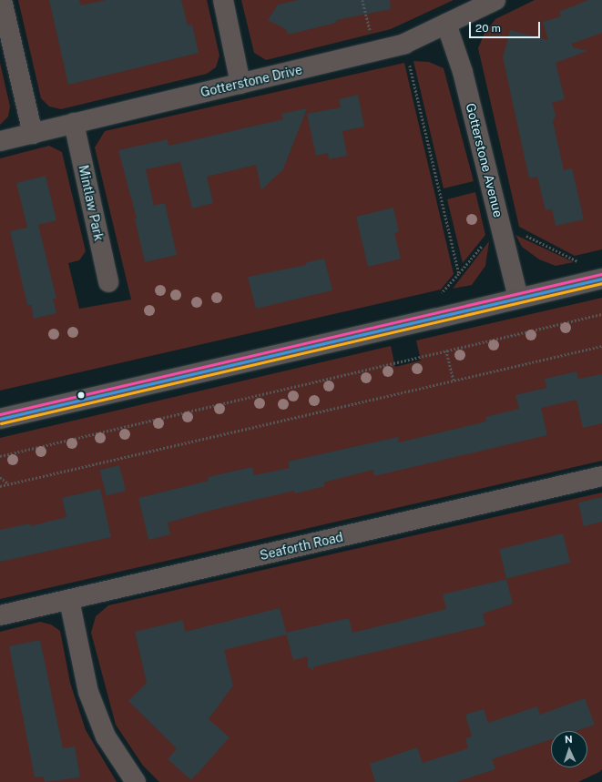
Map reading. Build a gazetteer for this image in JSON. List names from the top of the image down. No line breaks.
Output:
{"streets":{"street":["Gotterstone Drive","Gotterstone Avenue","Mintlaw Park","Seaforth Road"]},"crossings":[["Gotterstone Drive","Gotterstone Avenue"],["Gotterstone Drive","Mintlaw Park"]],"scale_bar":"20 m","north":"top"}
